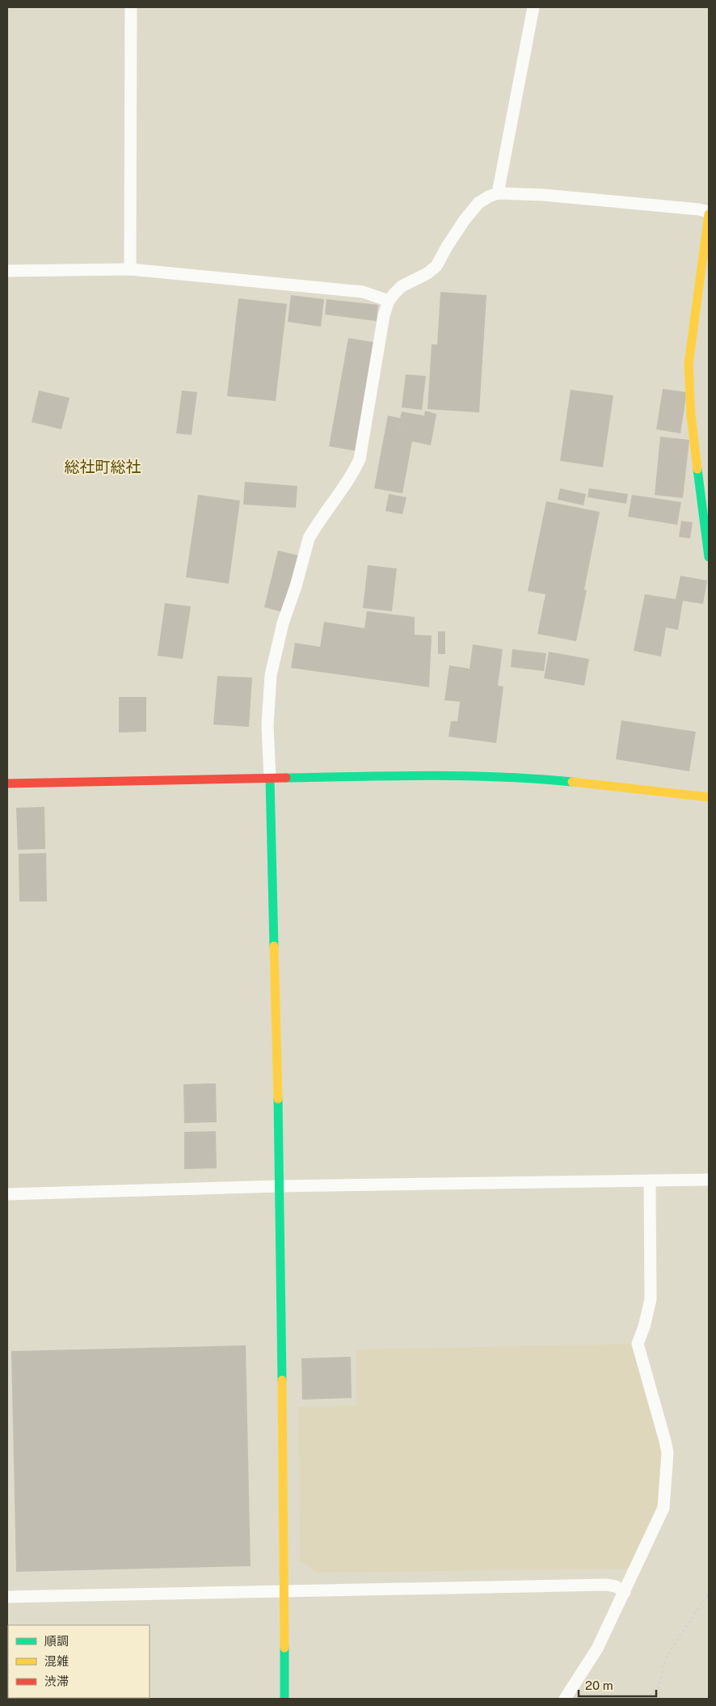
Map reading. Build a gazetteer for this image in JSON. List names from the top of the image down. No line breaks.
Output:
{"districts":["総社町総社"],"legend":["順調","混雑","渋滞"],"scale_bar":"20 m"}
